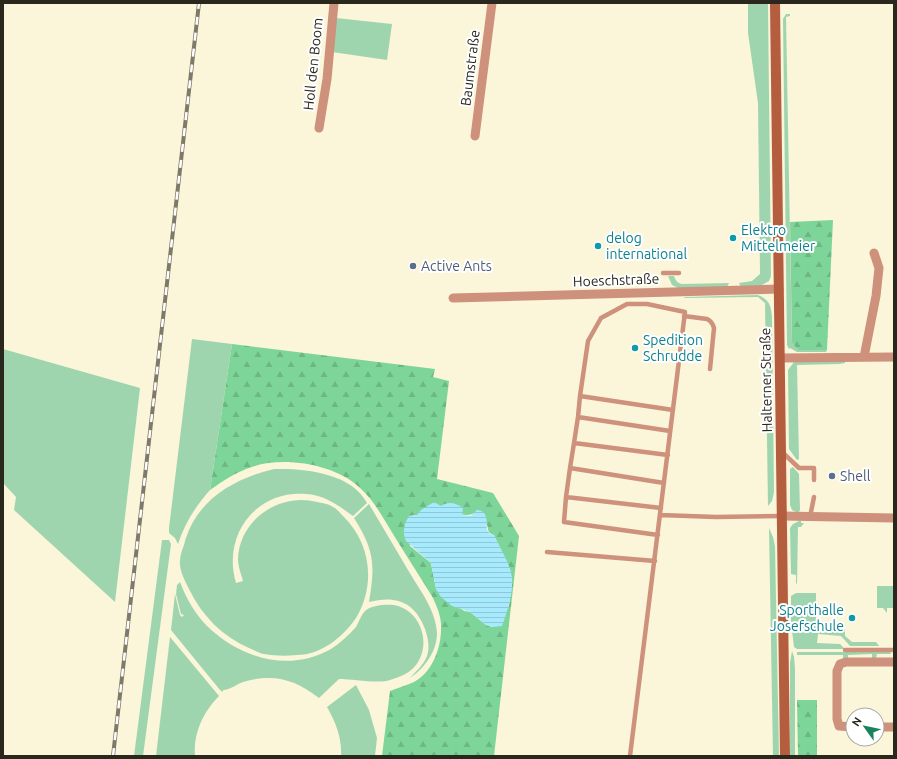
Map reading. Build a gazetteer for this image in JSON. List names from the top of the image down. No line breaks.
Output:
{"streets":{"main road":["Halterner Straße"],"street":["Holl den Boom","Baumstraße","Hoeschstraße"]},"crossings":[["Hoeschstraße","Halterner Straße"]],"places":["Elektro Mittelmeier","delog international","Active Ants","Spedition Schrudde","Shell","Sporthalle Josefschule"],"north":"top left"}
